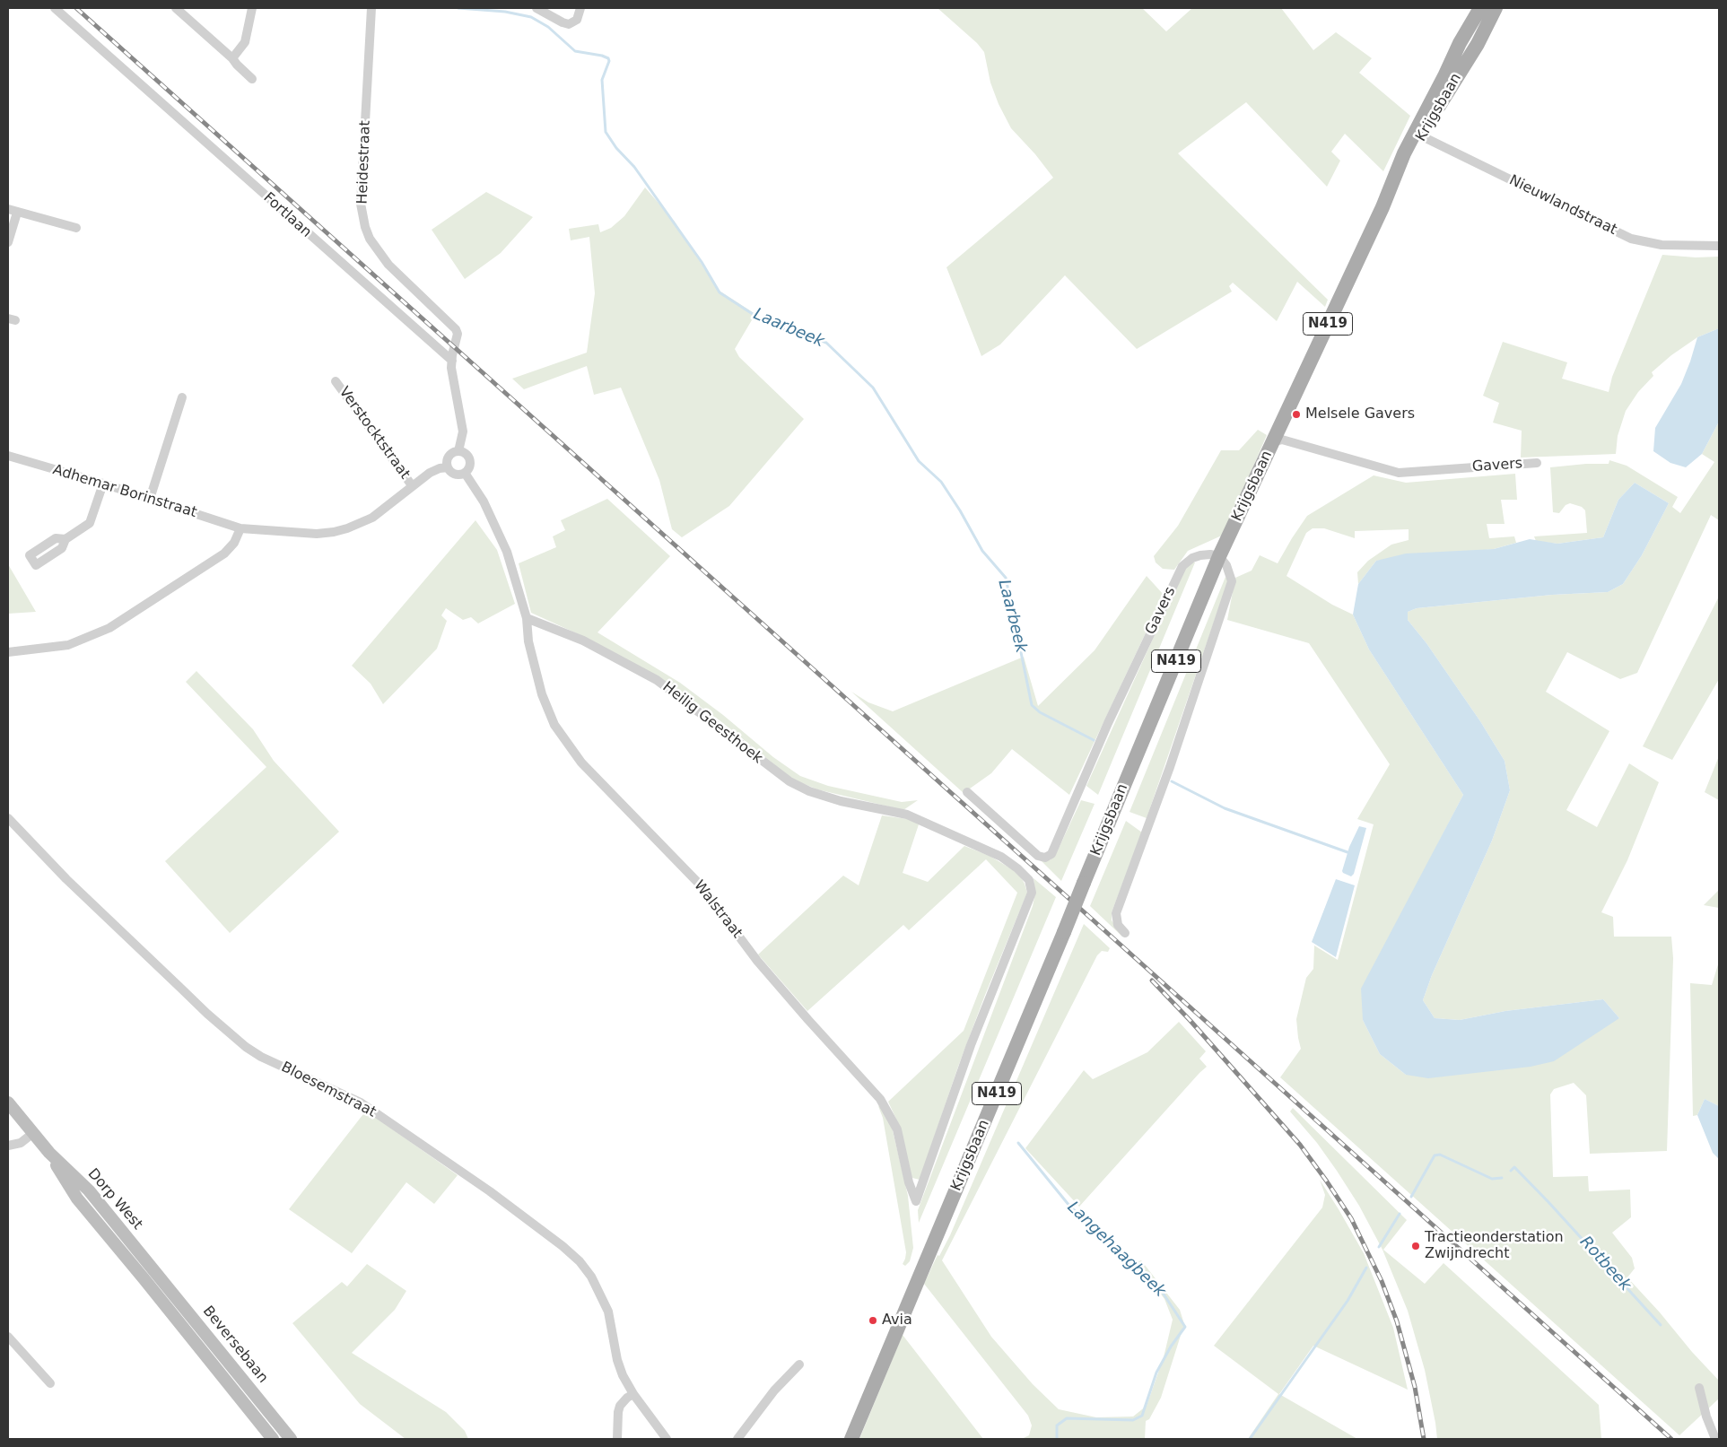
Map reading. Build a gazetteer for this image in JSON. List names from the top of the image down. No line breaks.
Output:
{"streets":{"main road":["Krijgsbaan","N419","Dorp West","Beversebaan"],"street":["Heidestraat","Nieuwlandstraat","Fortlaan","Verstocktstraat","Gavers","Adhemar Borinstraat","Heilig Geesthoek","Walstraat","Bloesemstraat"]},"crossings":[["Krijgsbaan","Nieuwlandstraat"],["Krijgsbaan","Gavers"],["Heidestraat","Fortlaan"],["Heilig Geesthoek","Walstraat"],["Dorp West","Beversebaan"]],"water":["Laarbeek","Langehaagbeek","Rotbeek"],"places":["Melsele Gavers","Tractieonderstation Zwijndrecht","Avia"]}
